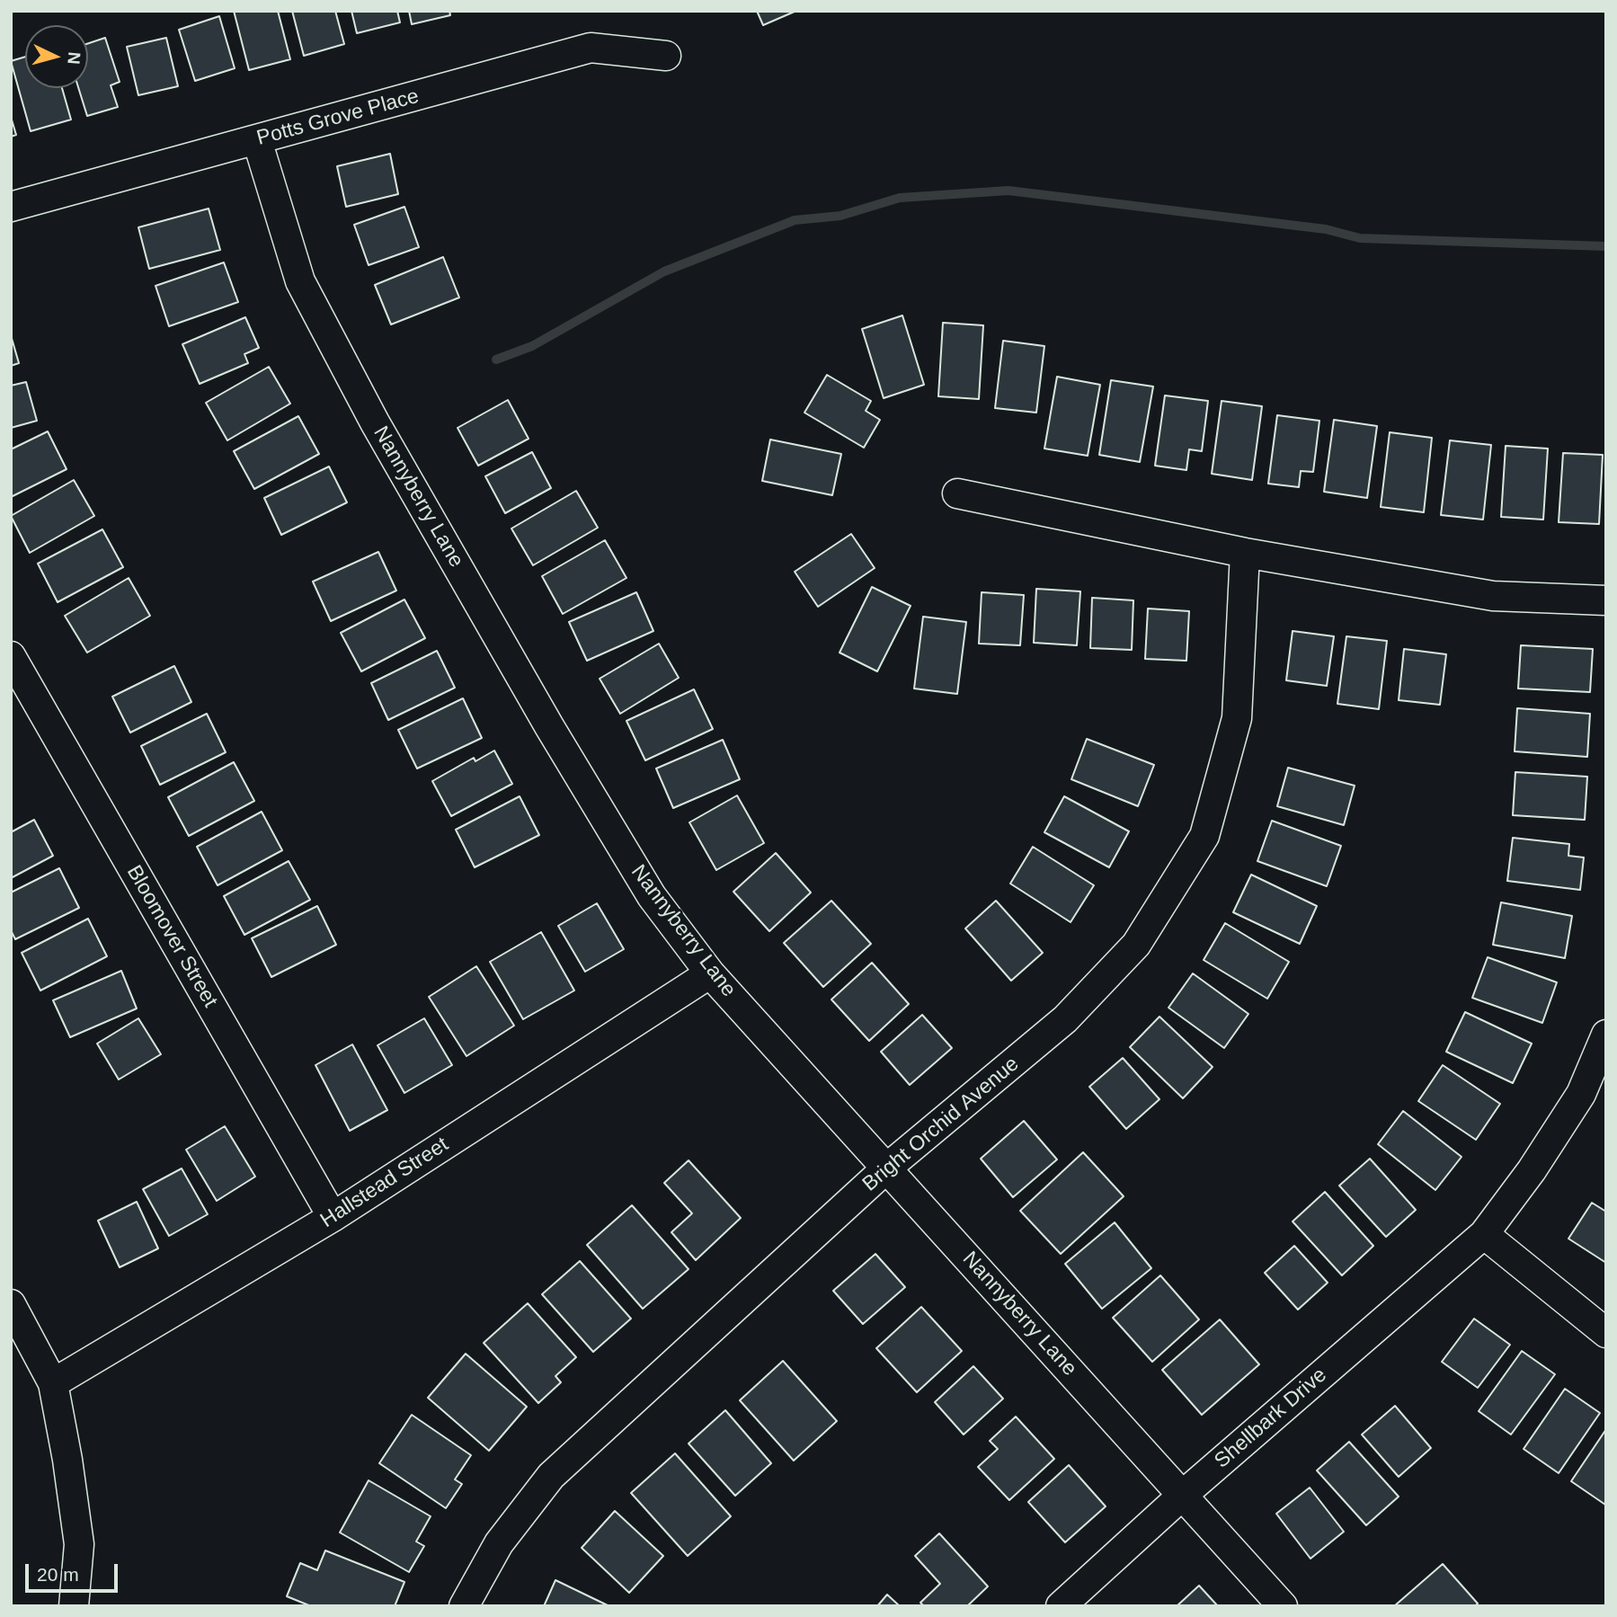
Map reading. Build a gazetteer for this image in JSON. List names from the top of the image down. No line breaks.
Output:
{"streets":{"street":["Potts Grove Place","Nannyberry Lane","Bloomover Street","Bright Orchid Avenue","Hallstead Street","Shellbark Drive"]},"crossings":[["Potts Grove Place","Nannyberry Lane"],["Nannyberry Lane","Bright Orchid Avenue"],["Nannyberry Lane","Hallstead Street"],["Nannyberry Lane","Shellbark Drive"],["Bloomover Street","Hallstead Street"]],"scale_bar":"20 m","north":"right"}
